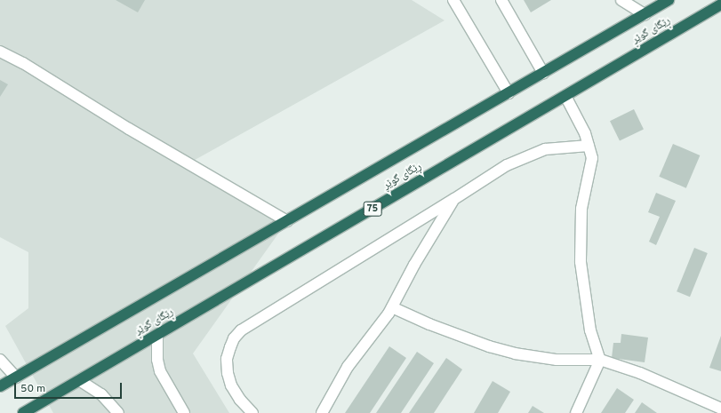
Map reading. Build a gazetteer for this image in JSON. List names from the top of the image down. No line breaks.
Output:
{"streets":{"highway":["ڕێگای گوێڕ","75"]},"scale_bar":"50 m"}
